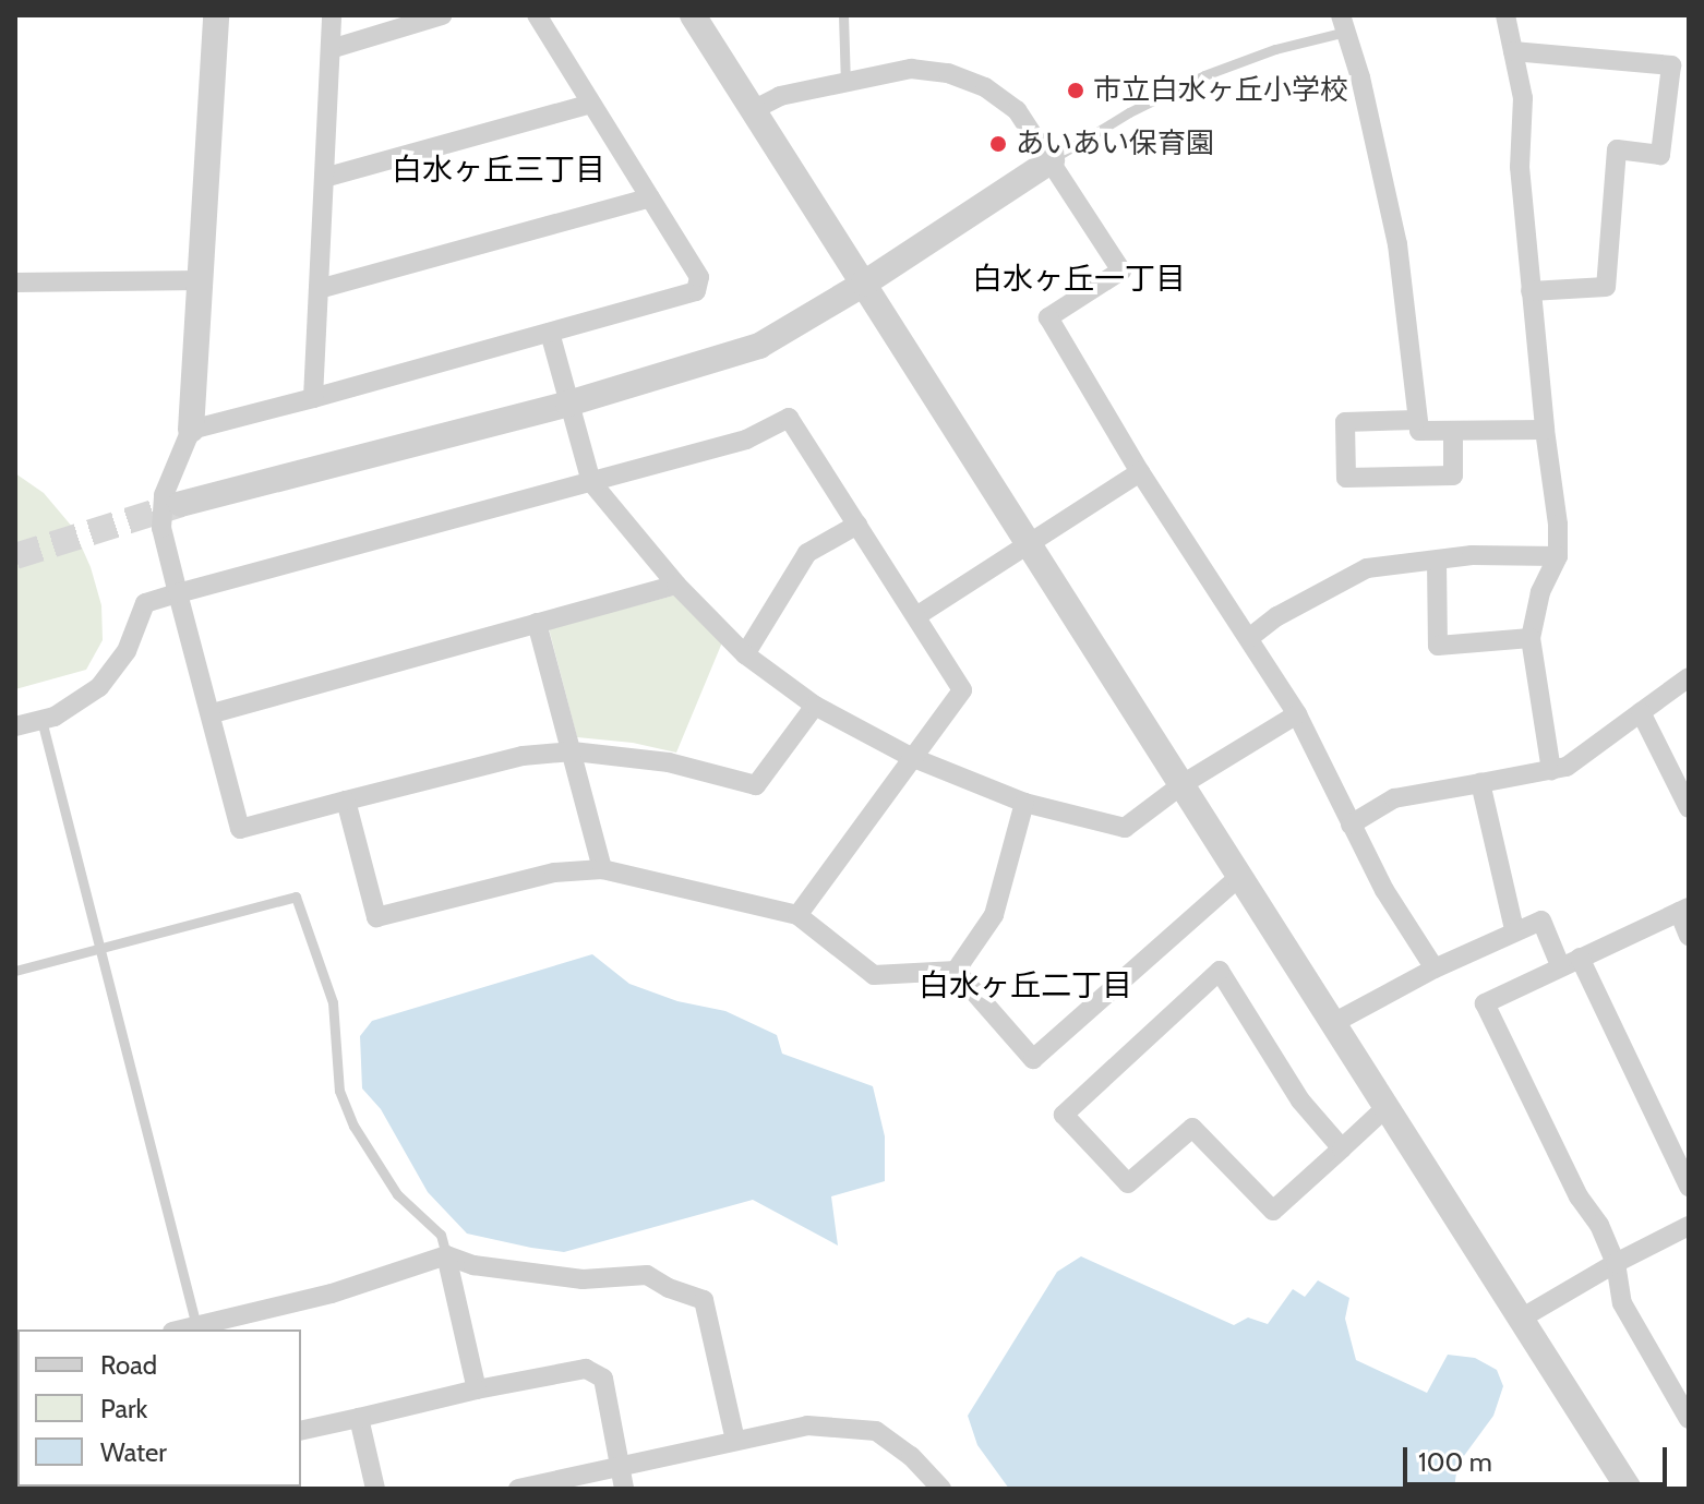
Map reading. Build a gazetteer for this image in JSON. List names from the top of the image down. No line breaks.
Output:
{"districts":["白水ヶ丘三丁目","白水ヶ丘一丁目","白水ヶ丘二丁目"],"places":["市立白水ヶ丘小学校","あいあい保育園"],"legend":["Road","Park","Water"],"scale_bar":"100 m"}
